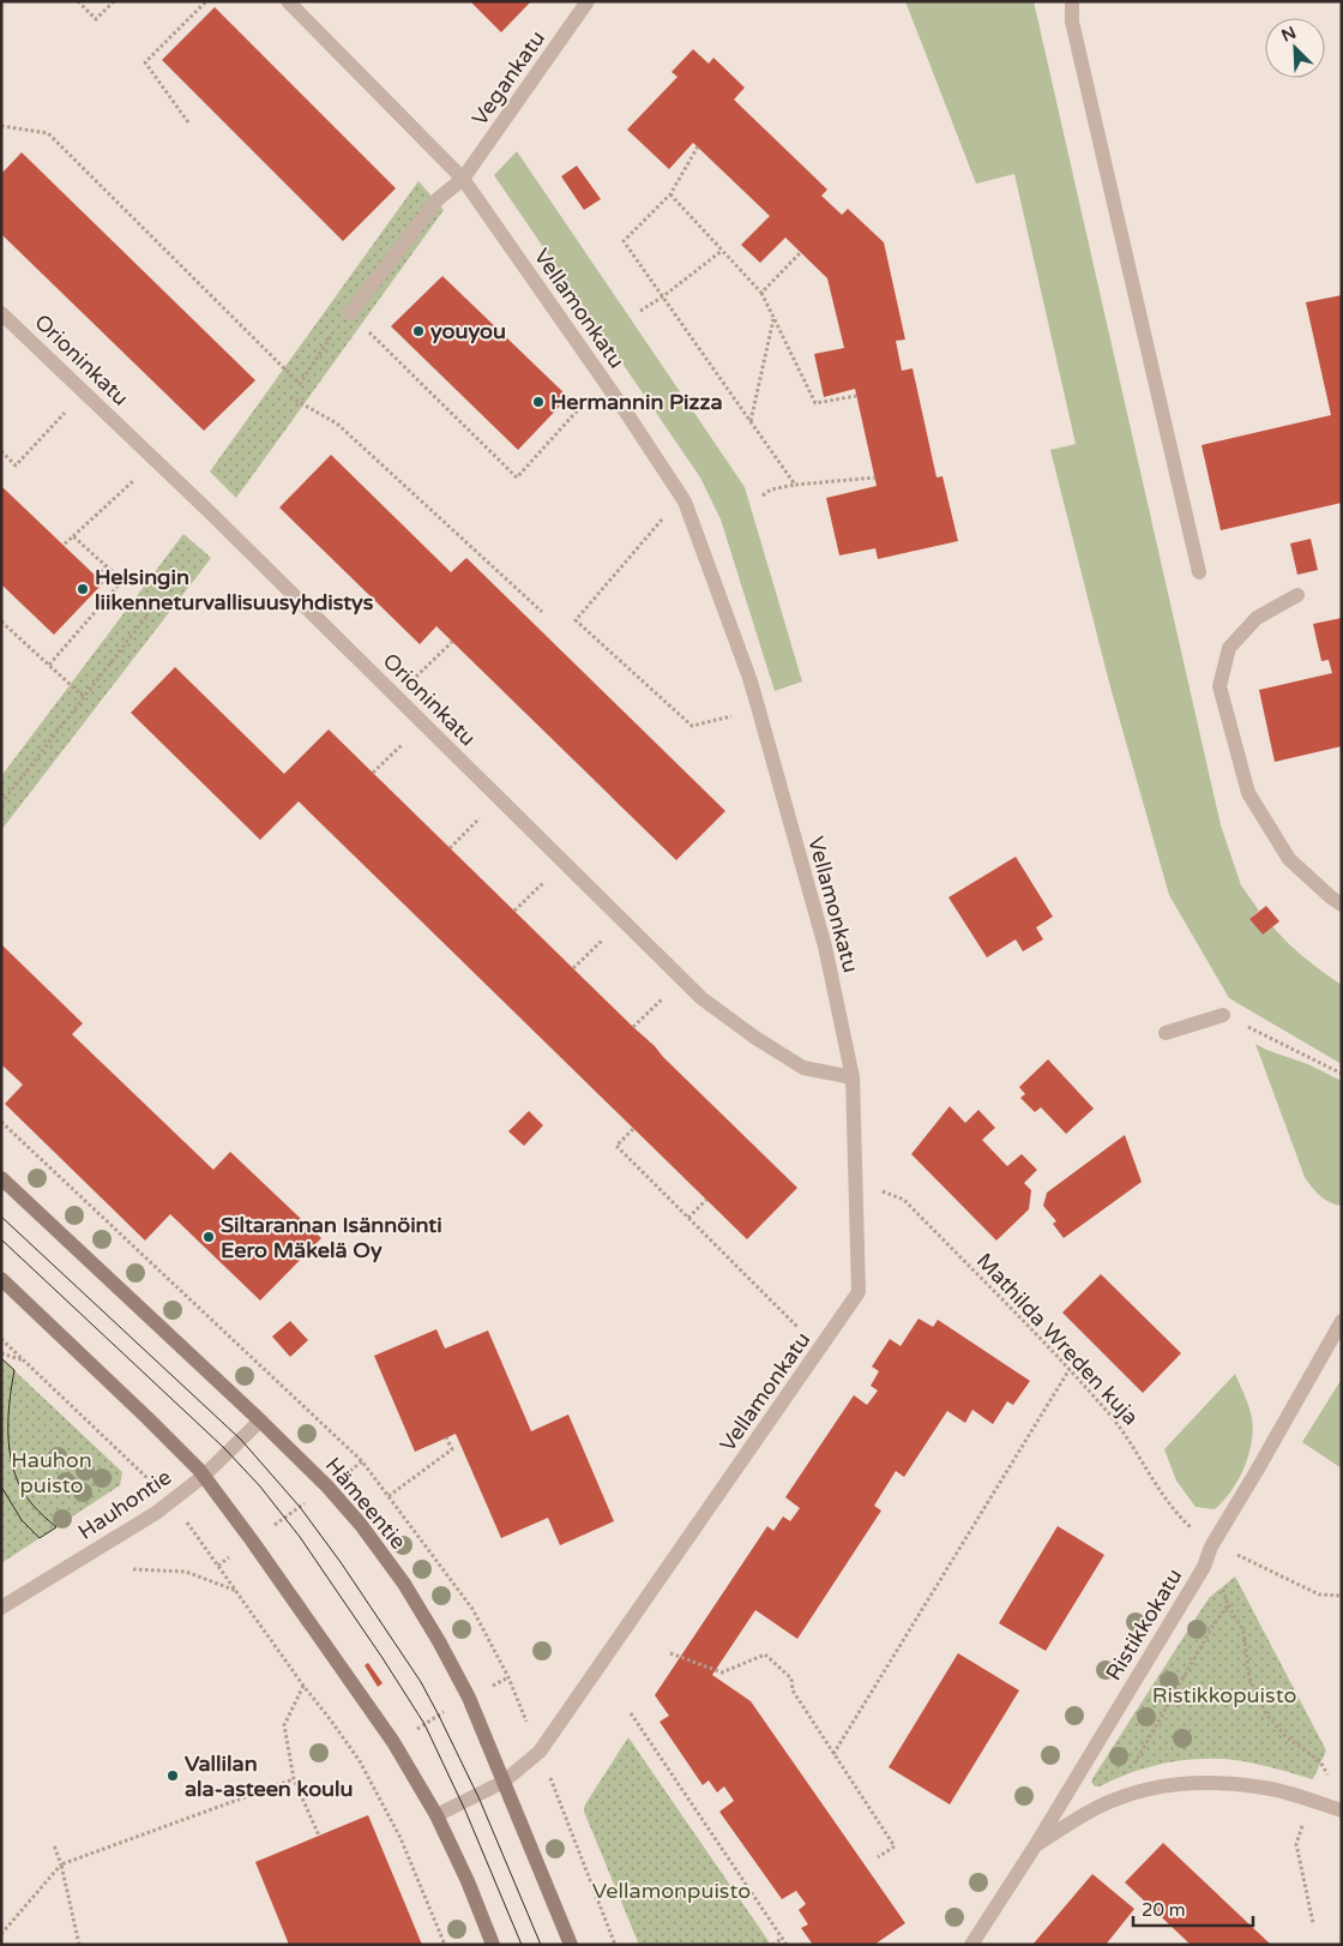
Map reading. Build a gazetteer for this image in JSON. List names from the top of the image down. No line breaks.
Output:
{"streets":{"main road":["Hämeentie"],"street":["Vegankatu","Vellamonkatu","Orioninkatu","Hauhontie","Ristikkokatu"],"path":["Mathilda Wreden kuja"]},"crossings":[["Vegankatu","Vellamonkatu"],["Vellamonkatu","Orioninkatu"],["Vellamonkatu","Mathilda Wreden kuja"],["Vellamonkatu","Hämeentie"],["Mathilda Wreden kuja","Ristikkokatu"],["Hämeentie","Hauhontie"]],"parks":["Hauhon puisto","Ristikkopuisto","Vellamonpuisto"],"places":["youyou","Hermannin Pizza","Helsingin liikenneturvallisuusyhdistys","Siltarannan Isännöinti Eero Mäkelä Oy","Vallilan ala-asteen koulu"],"scale_bar":"20 m","north":"top left"}
